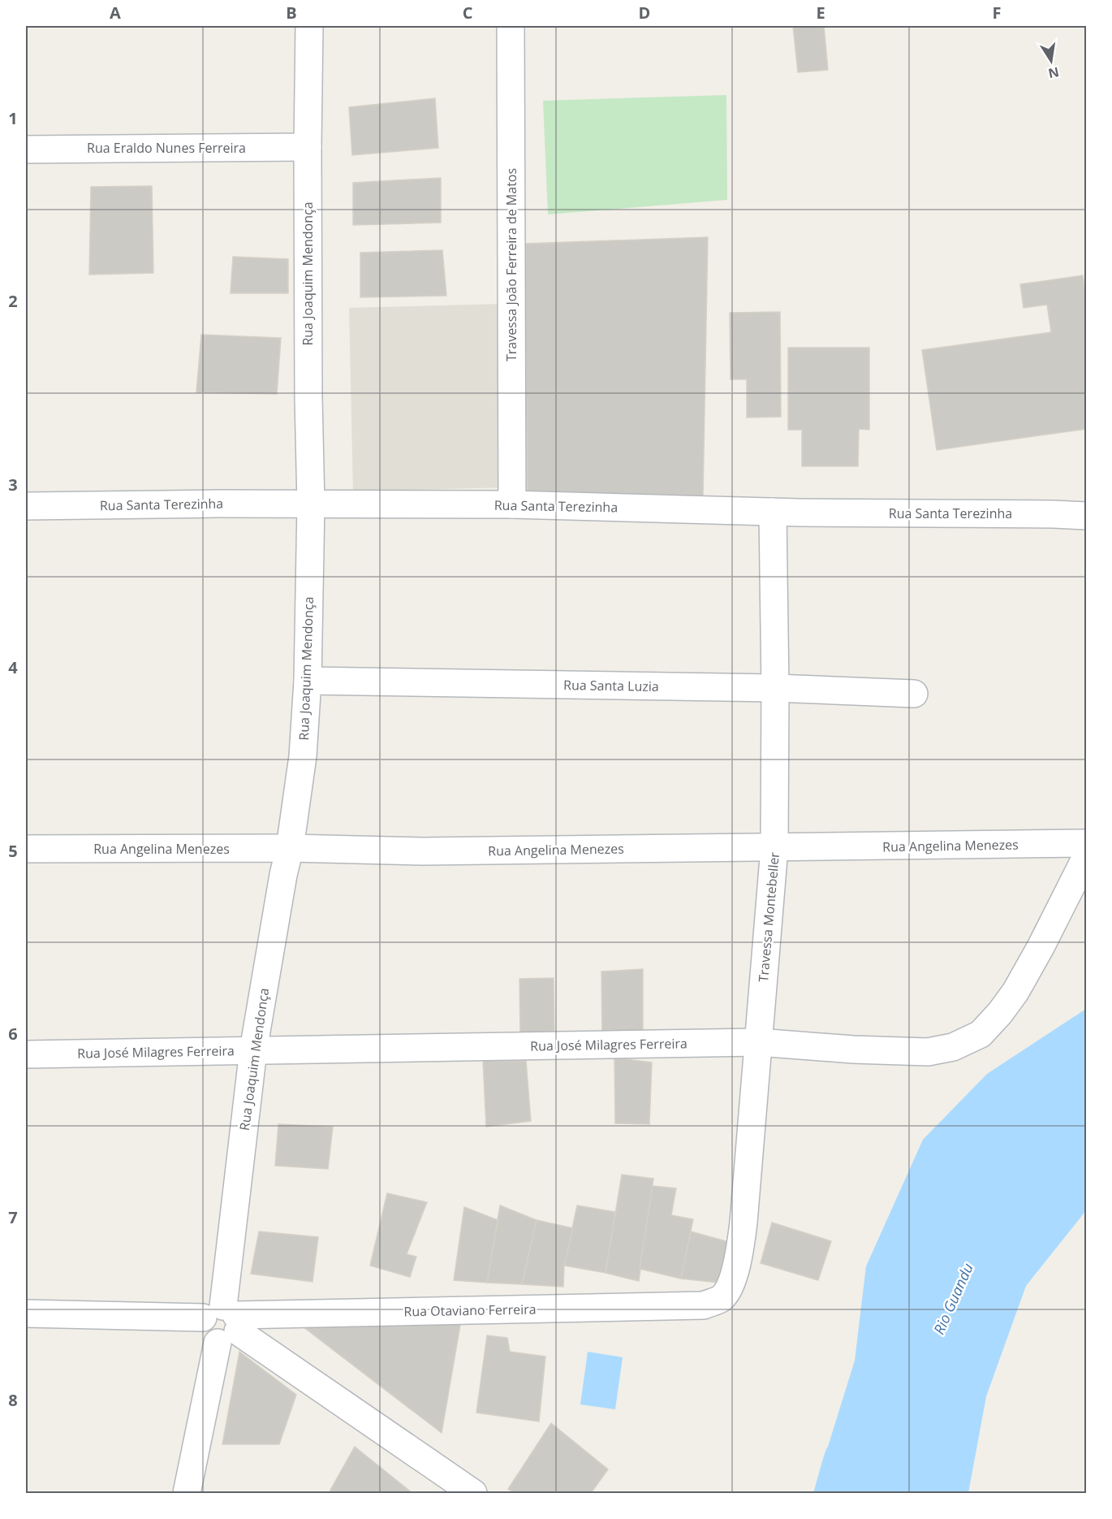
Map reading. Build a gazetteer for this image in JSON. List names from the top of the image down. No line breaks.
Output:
{"streets":{"street":["Rua Eraldo Nunes Ferreira","Travessa João Ferreira de Matos","Rua Joaquim Mendonça","Rua Santa Terezinha","Rua Santa Luzia","Rua Angelina Menezes","Travessa Montebeller","Rua José Milagres Ferreira","Rua Otaviano Ferreira"]},"crossings":[["Rua Eraldo Nunes Ferreira","Rua Joaquim Mendonça"],["Travessa João Ferreira de Matos","Rua Santa Terezinha"],["Rua Joaquim Mendonça","Rua Santa Terezinha"],["Rua Joaquim Mendonça","Rua Santa Luzia"],["Rua Joaquim Mendonça","Rua Angelina Menezes"],["Rua Joaquim Mendonça","Rua José Milagres Ferreira"],["Rua Joaquim Mendonça","Rua Otaviano Ferreira"],["Rua Santa Terezinha","Travessa Montebeller"],["Rua Santa Luzia","Travessa Montebeller"],["Rua Angelina Menezes","Travessa Montebeller"],["Travessa Montebeller","Rua José Milagres Ferreira"],["Travessa Montebeller","Rua Otaviano Ferreira"]],"water":["Rio Guandu"],"north":"bottom","grid":{"columns":["A","B","C","D","E","F"],"rows":["1","2","3","4","5","6","7","8"]}}
